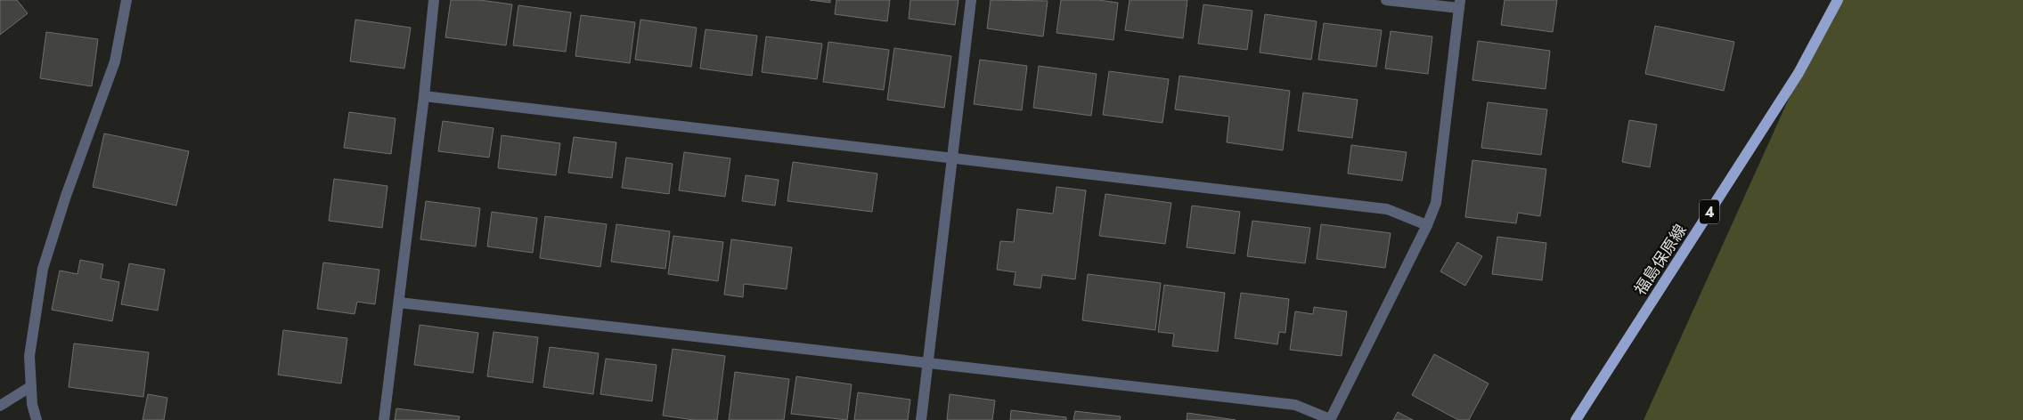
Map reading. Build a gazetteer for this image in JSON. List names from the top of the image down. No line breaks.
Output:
{"streets":{"main road":["4","福島保原線"]}}
